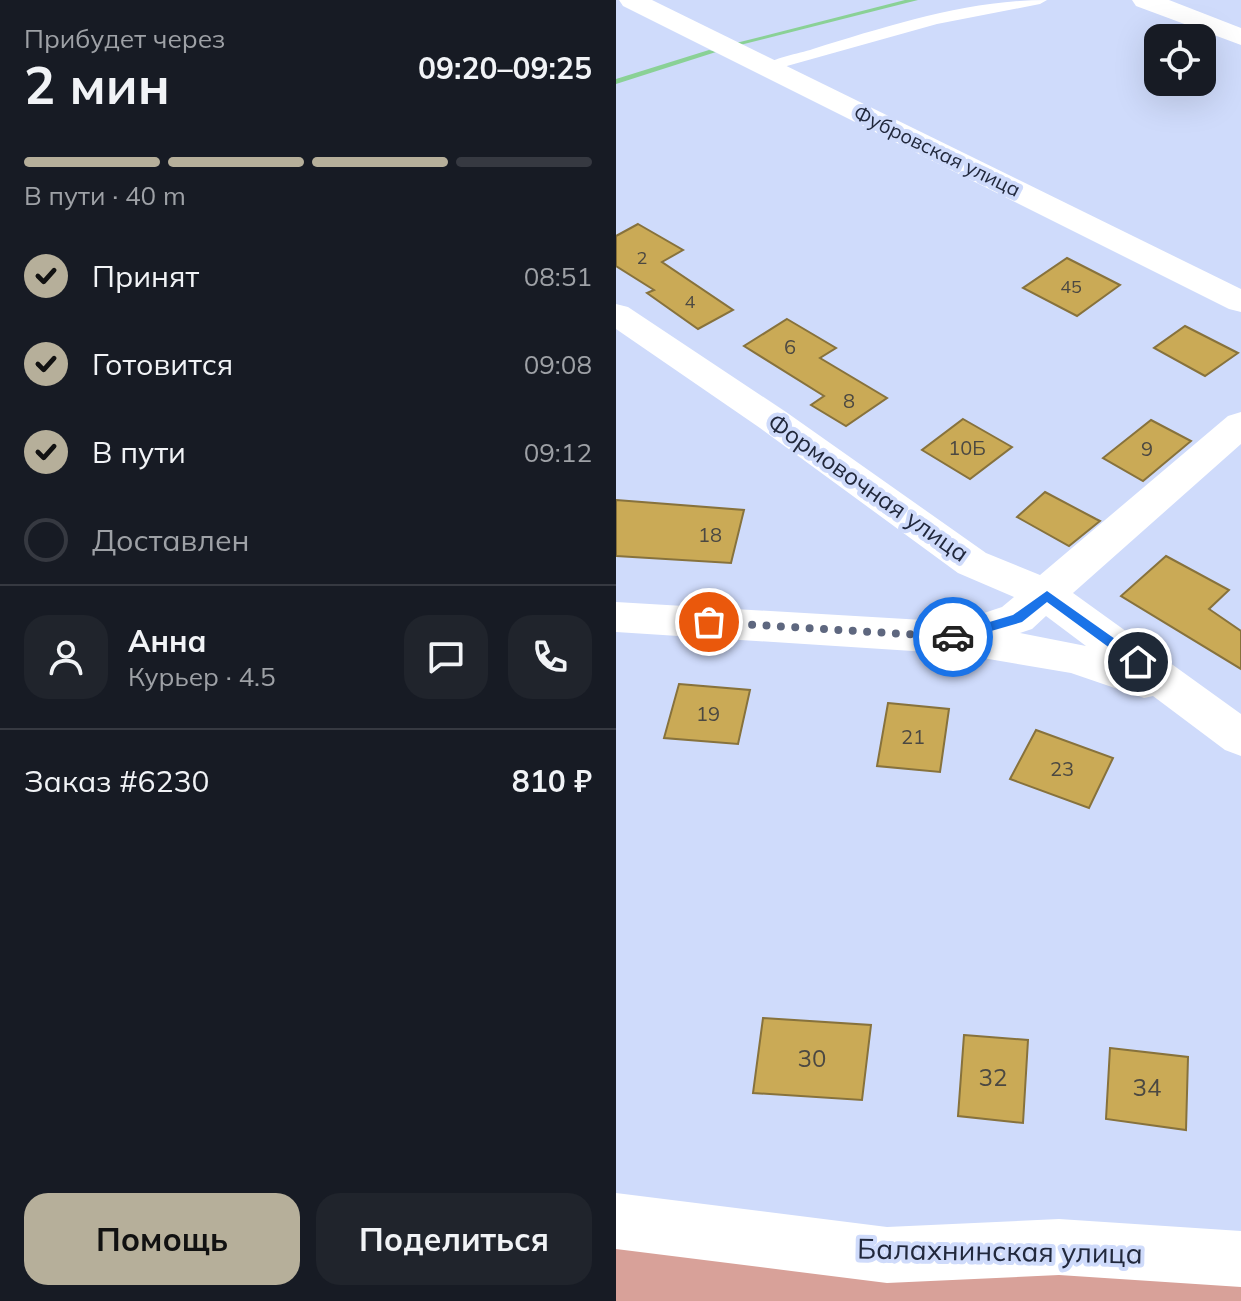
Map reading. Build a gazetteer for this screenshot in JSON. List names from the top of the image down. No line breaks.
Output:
{"streets":{"street":["Фубровская улица","Формовочная улица","Балахнинская улица"]},"house_numbers":["2","45","4","6","8","10Б","9","18","19","21","23","30","32","34"],"page":{"heading":["2 мин","Прибудет через","09:20–09:25"],"panel":["Анна","Курьер · 4.5","Заказ #6230","810 ₽"],"bar":"В пути · 40 m","list":[["Принят","08:51"],["Готовится","09:08"],["В пути","09:12"],"Доставлен"],"buttons":["Помощь","Поделиться"]}}
